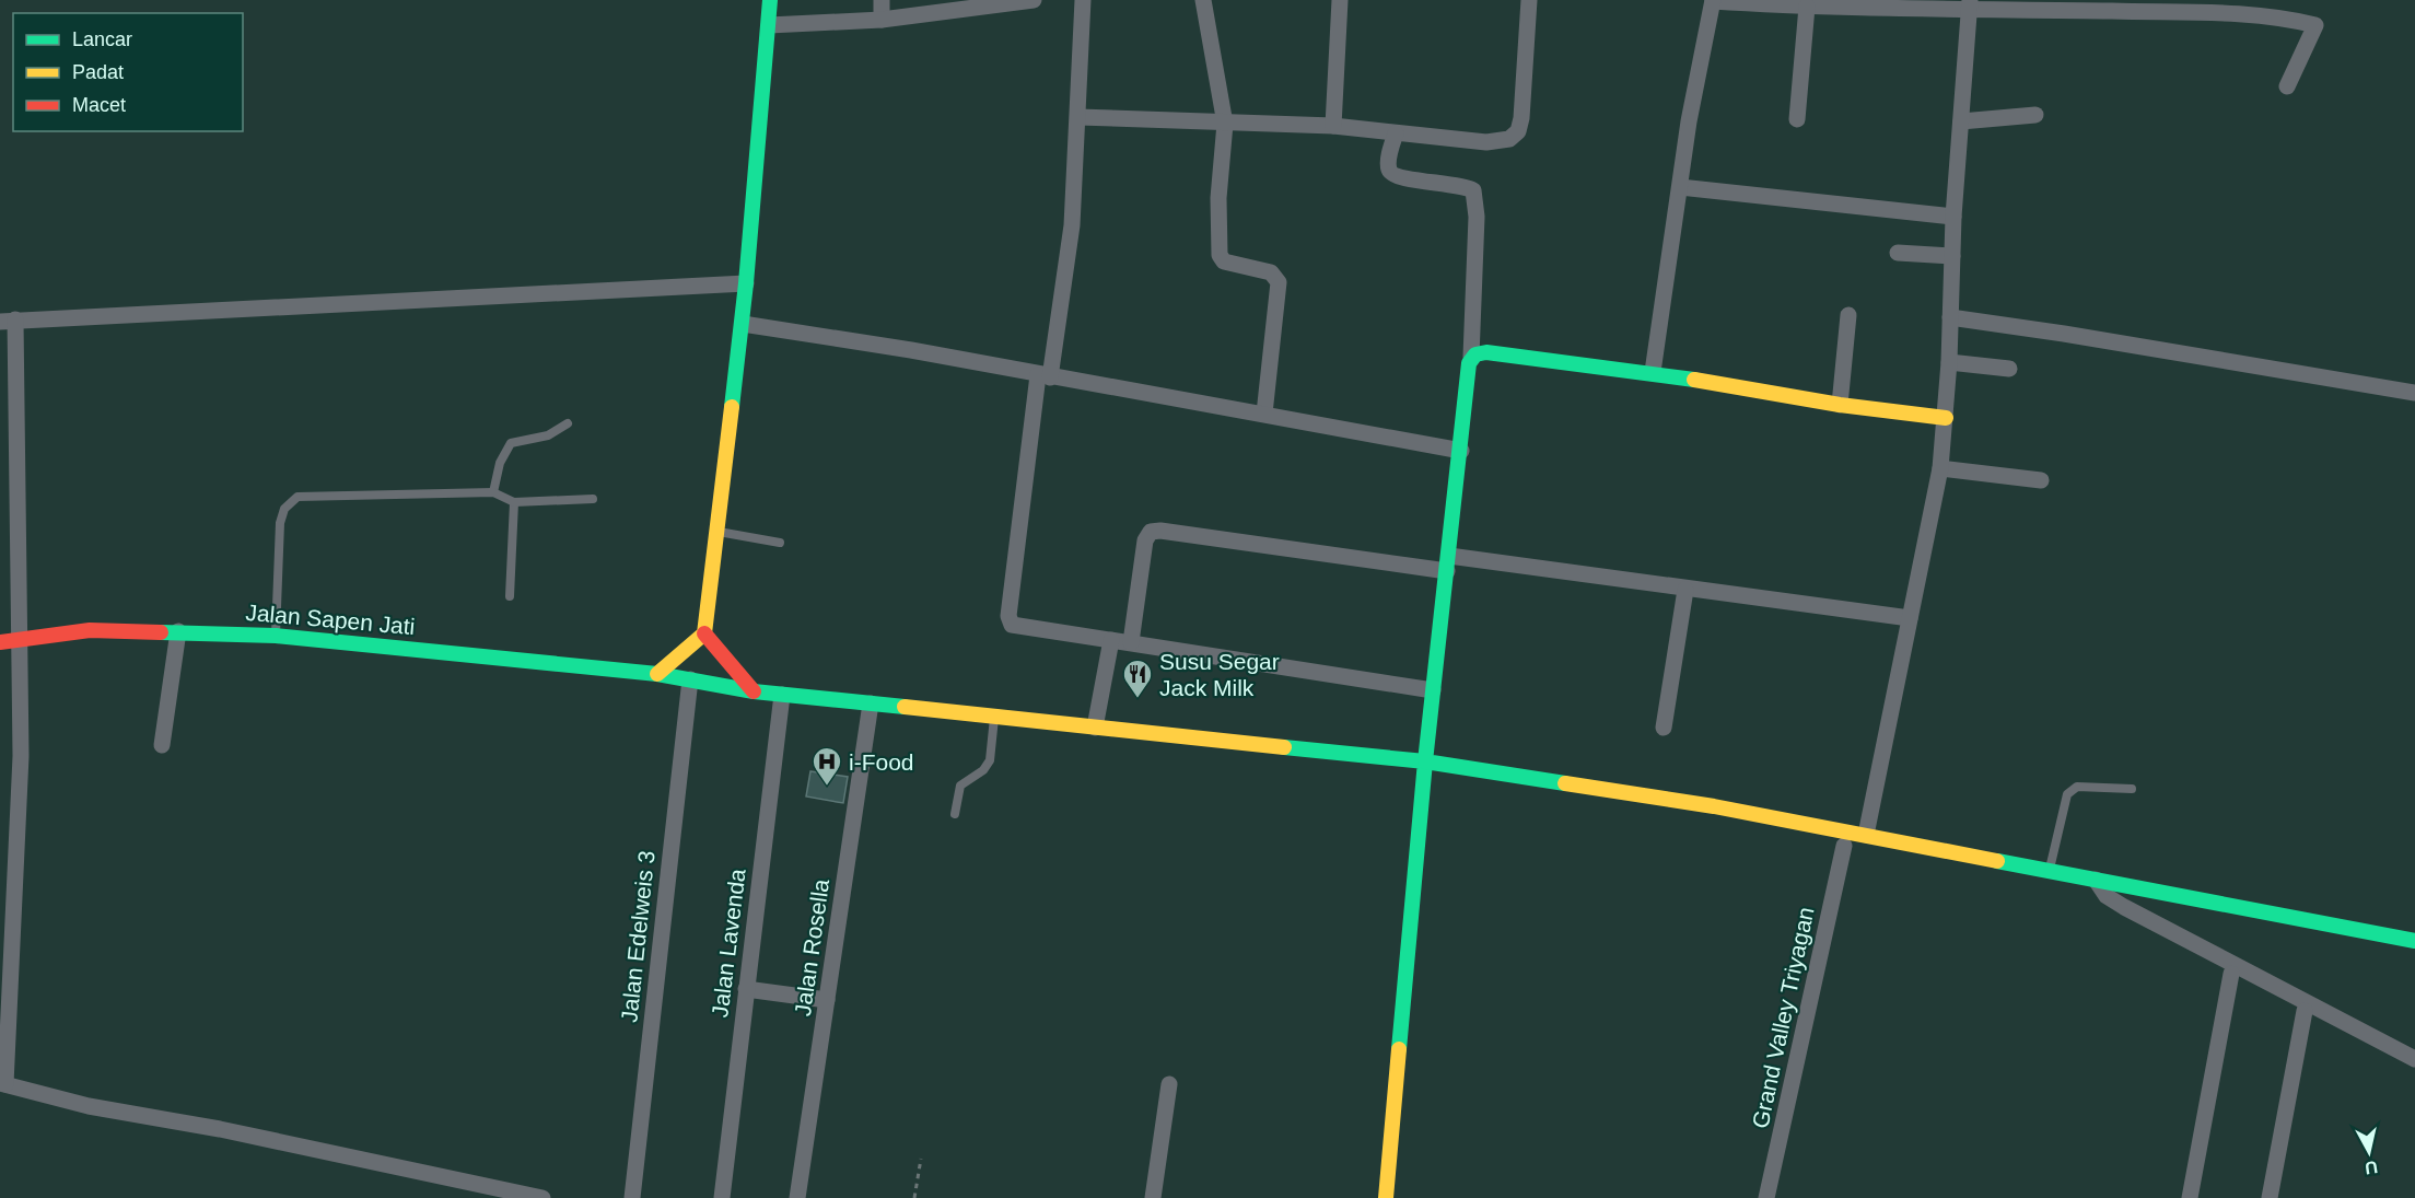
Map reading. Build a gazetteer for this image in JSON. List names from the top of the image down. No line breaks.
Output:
{"streets":{"street":["Jalan Sapen Jati","Jalan Edelweis 3","Jalan Lavenda","Jalan Rosella","Grand Valley Triyagan"]},"crossings":[["Jalan Sapen Jati","Jalan Edelweis 3"],["Jalan Sapen Jati","Jalan Lavenda"],["Jalan Sapen Jati","Jalan Rosella"]],"places":{"restaurant":["Susu Segar Jack Milk"],"hospital":["i-Food"]},"legend":["Lancar","Padat","Macet"],"north":"bottom"}
